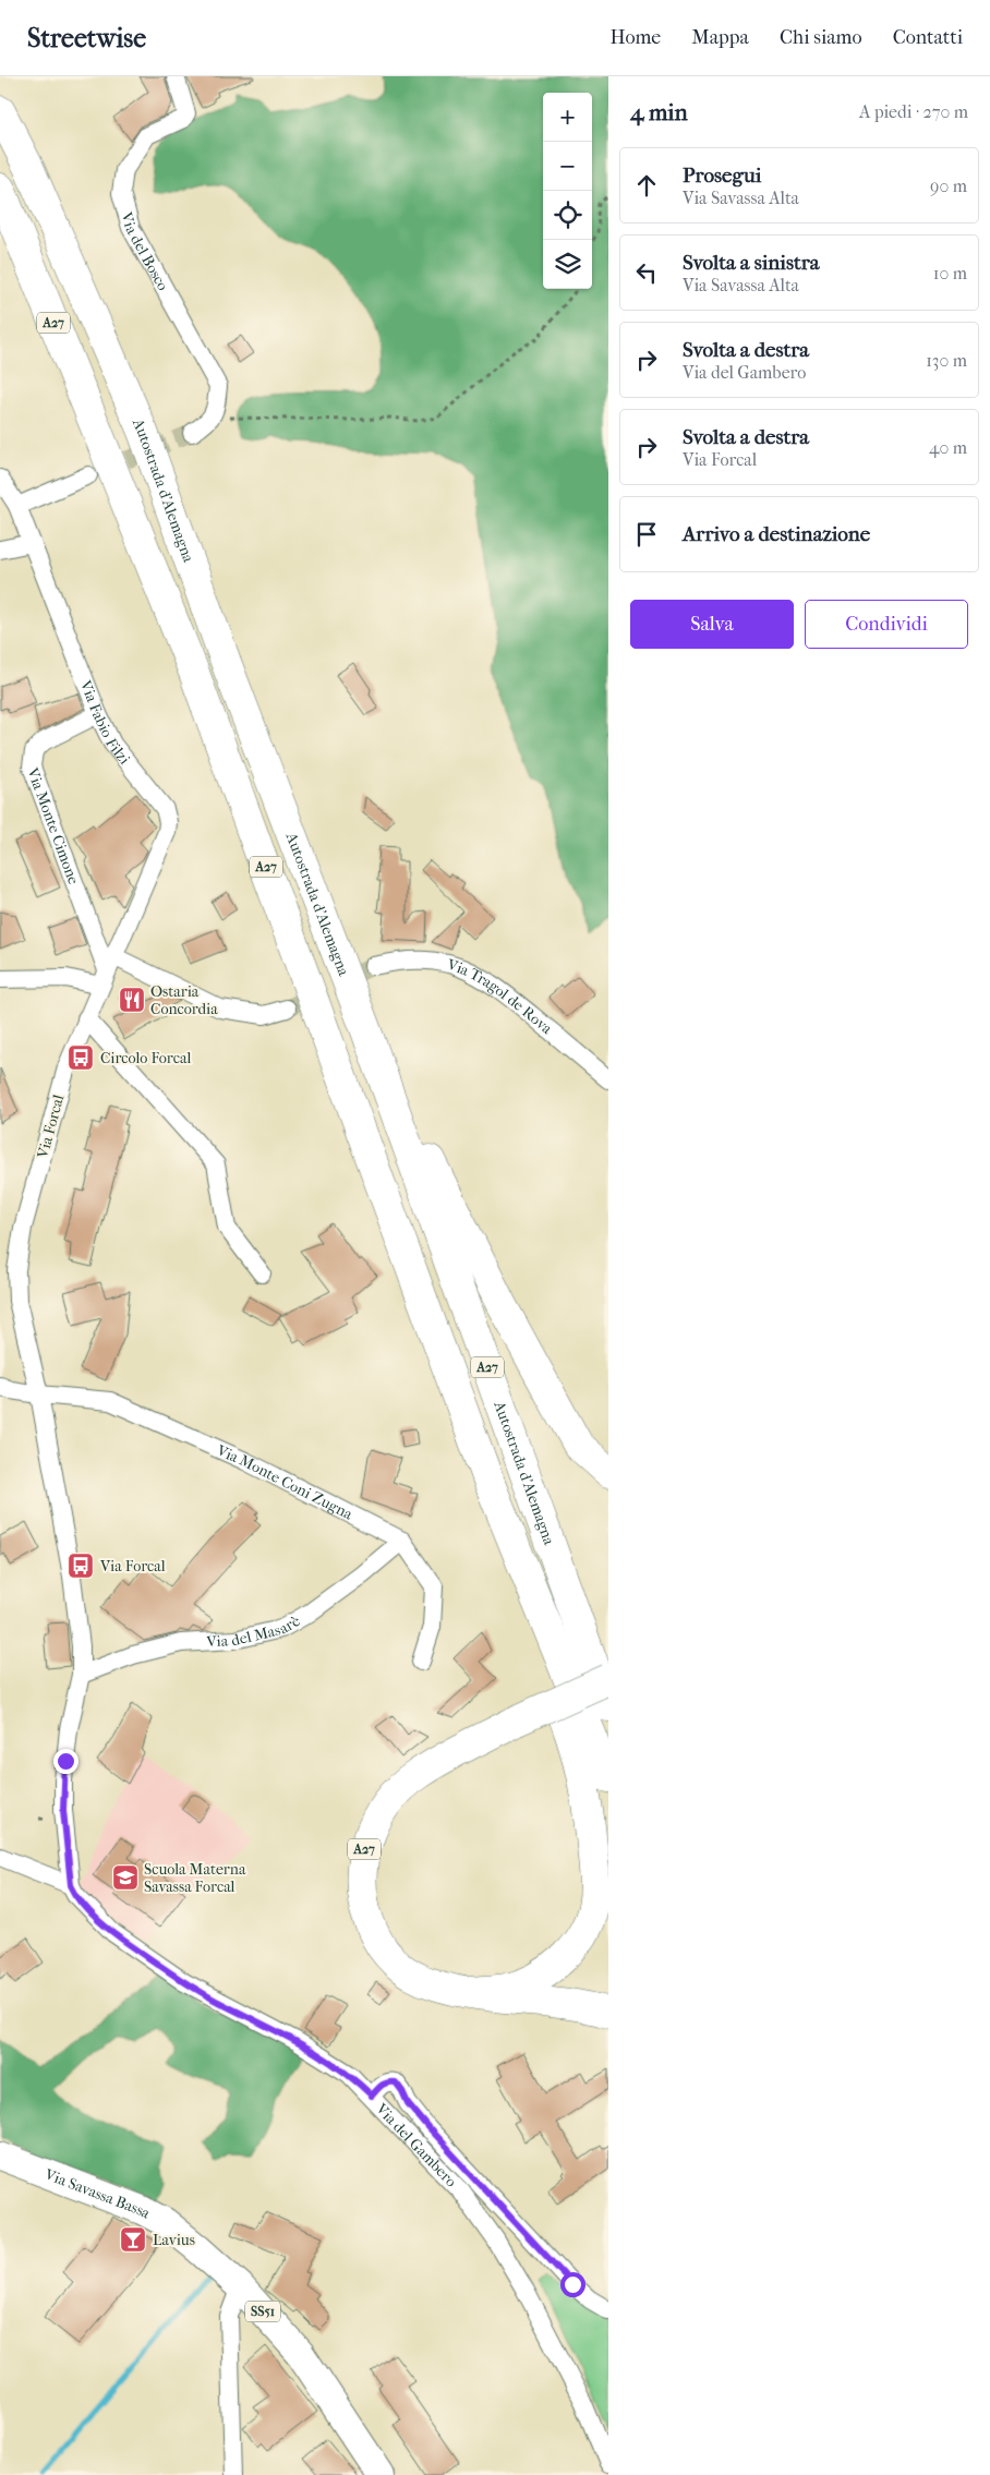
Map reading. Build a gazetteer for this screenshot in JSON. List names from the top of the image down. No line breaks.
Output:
{"streets":{"highway":["A27","Autostrada d'Alemagna"],"main road":["Via Savassa Bassa","SS51"],"street":["Via del Bosco","Via Fabio Filzi","Via Monte Cimone","Via Tragol de Rova","Via Forcal","Via Monte Coni Zugna","Via del Masarè","Via del Gambero"]},"crossings":[["A27","Autostrada d'Alemagna"],["Via Fabio Filzi","Via Monte Cimone"],["Via Fabio Filzi","Via Forcal"],["Via Monte Cimone","Via Forcal"],["Via Forcal","Via Monte Coni Zugna"],["Via Forcal","Via del Masarè"],["Via Forcal","Via del Gambero"],["Via Monte Coni Zugna","Via del Masarè"]],"places":{"restaurant":["Ostaria Concordia"],"bus stop":["Circolo Forcal","Via Forcal"],"school or university":["Scuola Materna Savassa Forcal"],"bar":["Lavius"]},"page":{"header":"Streetwise","nav":["Home","Mappa","Chi siamo","Contatti"],"heading":["4 min","A piedi · 270 m"],"map_buttons":["+","−"],"list":[["Prosegui","Via Savassa Alta","90 m"],["Svolta a sinistra","Via Savassa Alta","10 m"],["Svolta a destra","Via del Gambero","130 m"],["Svolta a destra","Via Forcal","40 m"],"Arrivo a destinazione"],"buttons":["Salva","Condividi"]}}
